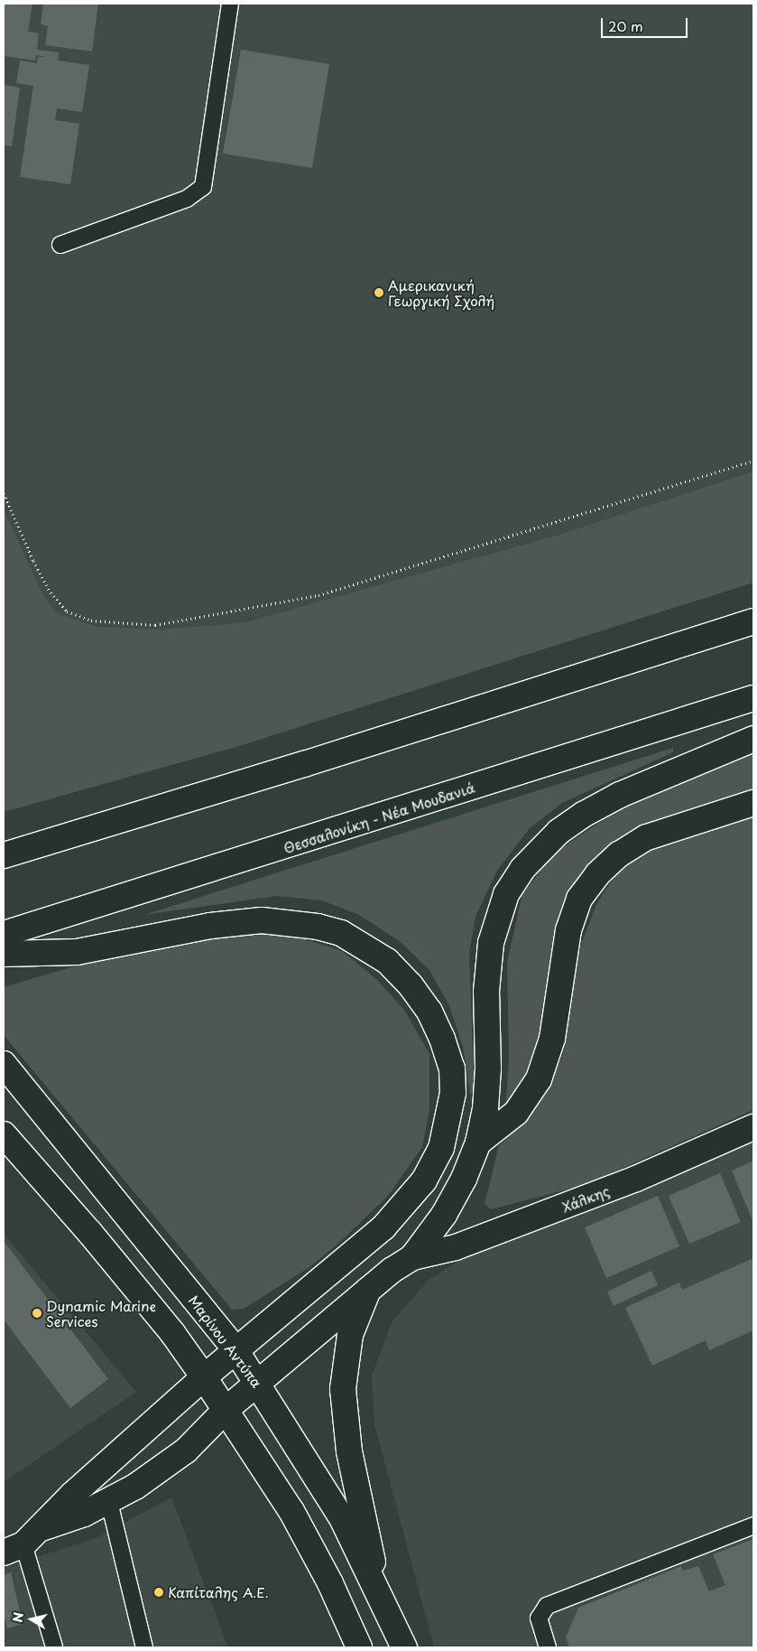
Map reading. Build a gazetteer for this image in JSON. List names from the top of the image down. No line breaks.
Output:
{"streets":{"main road":["Θεσσαλονίκη - Νέα Μουδανιά","Χάλκης","Μαρίνου Αντύπα"]},"places":["Αμερικανική Γεωργική Σχολή","Dynamic Marine Services","Καπίταλης Α.Ε."],"scale_bar":"20 m","north":"left"}
